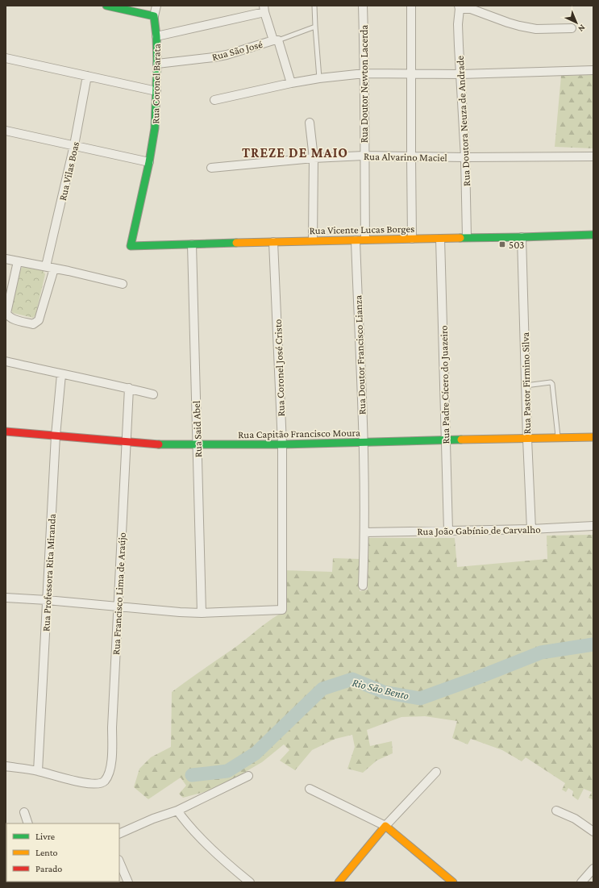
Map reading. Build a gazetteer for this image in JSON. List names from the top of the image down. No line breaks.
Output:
{"streets":{"main road":["Rua Coronel Barata","Rua Vicente Lucas Borges","Rua Capitão Francisco Moura"],"street":["Rua São José","Rua Doutor Newton Lacerda","Rua Doutora Neuza de Andrade","Rua Alvarino Maciel","Rua Vilas Boas","Rua Doutor Francisco Lianza","Rua Coronel José Cristo","Rua Pastor Firmino Silva","Rua Padre Cícero do Juazeiro","Rua Said Abel","Rua João Gabínio de Carvalho","Rua Professora Rita Miranda","Rua Francisco Lima de Araújo"]},"crossings":[["Rua São José","Rua Coronel Barata"],["Rua Coronel Barata","Rua Vicente Lucas Borges"],["Rua Doutor Newton Lacerda","Rua Alvarino Maciel"],["Rua Doutor Newton Lacerda","Rua Vicente Lucas Borges"],["Rua Doutora Neuza de Andrade","Rua Alvarino Maciel"],["Rua Doutora Neuza de Andrade","Rua Vicente Lucas Borges"],["Rua Vicente Lucas Borges","Rua Doutor Francisco Lianza"],["Rua Vicente Lucas Borges","Rua Coronel José Cristo"],["Rua Vicente Lucas Borges","Rua Pastor Firmino Silva"],["Rua Vicente Lucas Borges","Rua Padre Cícero do Juazeiro"],["Rua Vicente Lucas Borges","Rua Said Abel"],["Rua Doutor Francisco Lianza","Rua Capitão Francisco Moura"],["Rua Doutor Francisco Lianza","Rua João Gabínio de Carvalho"],["Rua Coronel José Cristo","Rua Said Abel"],["Rua Coronel José Cristo","Rua Capitão Francisco Moura"],["Rua Pastor Firmino Silva","Rua Capitão Francisco Moura"],["Rua Pastor Firmino Silva","Rua João Gabínio de Carvalho"],["Rua Padre Cícero do Juazeiro","Rua Capitão Francisco Moura"],["Rua Padre Cícero do Juazeiro","Rua João Gabínio de Carvalho"],["Rua Said Abel","Rua Capitão Francisco Moura"],["Rua Capitão Francisco Moura","Rua Professora Rita Miranda"],["Rua Capitão Francisco Moura","Rua Francisco Lima de Araújo"],["Rua Professora Rita Miranda","Rua Francisco Lima de Araújo"]],"districts":["TREZE DE MAIO"],"water":["Rio São Bento"],"places":{"transit":["503"]},"legend":["Livre","Lento","Parado"],"north":"bottom right"}
